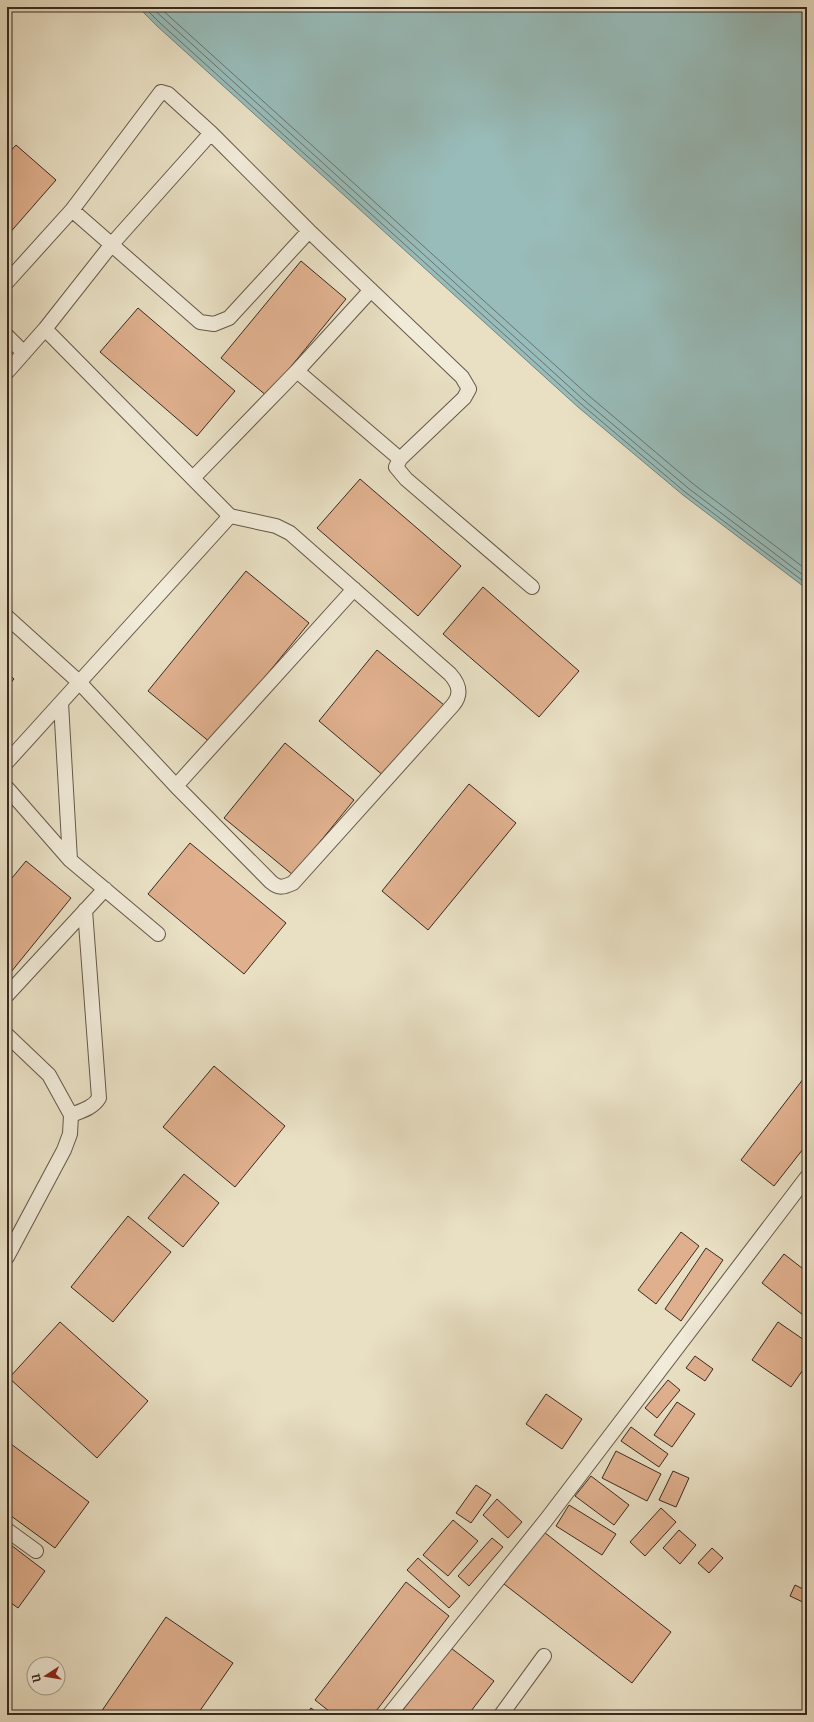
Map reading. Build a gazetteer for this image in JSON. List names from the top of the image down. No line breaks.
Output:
{"north":"left"}
